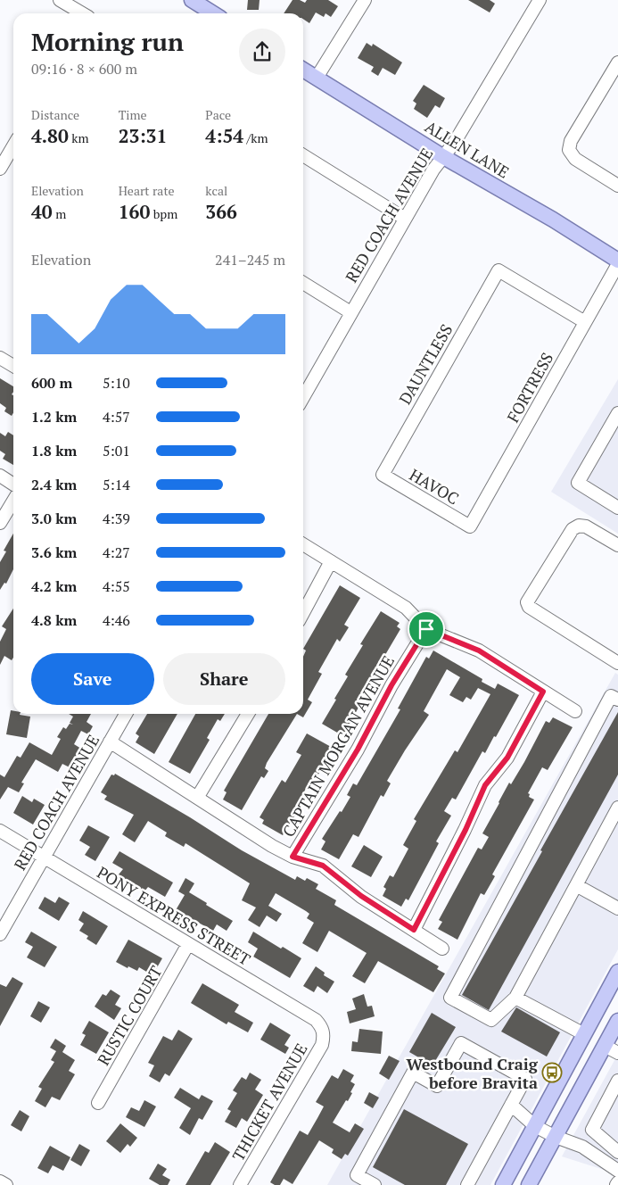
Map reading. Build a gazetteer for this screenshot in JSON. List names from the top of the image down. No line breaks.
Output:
{"streets":{"main road":["ALLEN LANE"],"street":["RED COACH AVENUE","DAUNTLESS","FORTRESS","HAVOC","CAPTAIN MORGAN AVENUE","PONY EXPRESS STREET","RUSTIC COURT","THICKET AVENUE"]},"crossings":[["ALLEN LANE","RED COACH AVENUE"],["RED COACH AVENUE","PONY EXPRESS STREET"],["DAUNTLESS","FORTRESS"],["DAUNTLESS","HAVOC"],["FORTRESS","HAVOC"],["PONY EXPRESS STREET","RUSTIC COURT"],["PONY EXPRESS STREET","THICKET AVENUE"]],"places":{"bus stop":["Westbound Craig before Bravita"]},"page":{"heading":["Morning run","09:16 · 8 × 600 m"],"stats":[["Distance","4.80 km"],["Time","23:31"],["Pace","4:54 /km"],["Elevation","40 m"],["Heart rate","160 bpm"],["kcal","366"]],"chart":["Elevation","241–245 m"],"list":[{"name":"600 m","note":"5:10"},{"name":"1.2 km","note":"4:57"},{"name":"1.8 km","note":"5:01"},{"name":"2.4 km","note":"5:14"},{"name":"3.0 km","note":"4:39"},{"name":"3.6 km","note":"4:27"},{"name":"4.2 km","note":"4:55"},{"name":"4.8 km","note":"4:46"}],"buttons":["Save","Share"]}}
